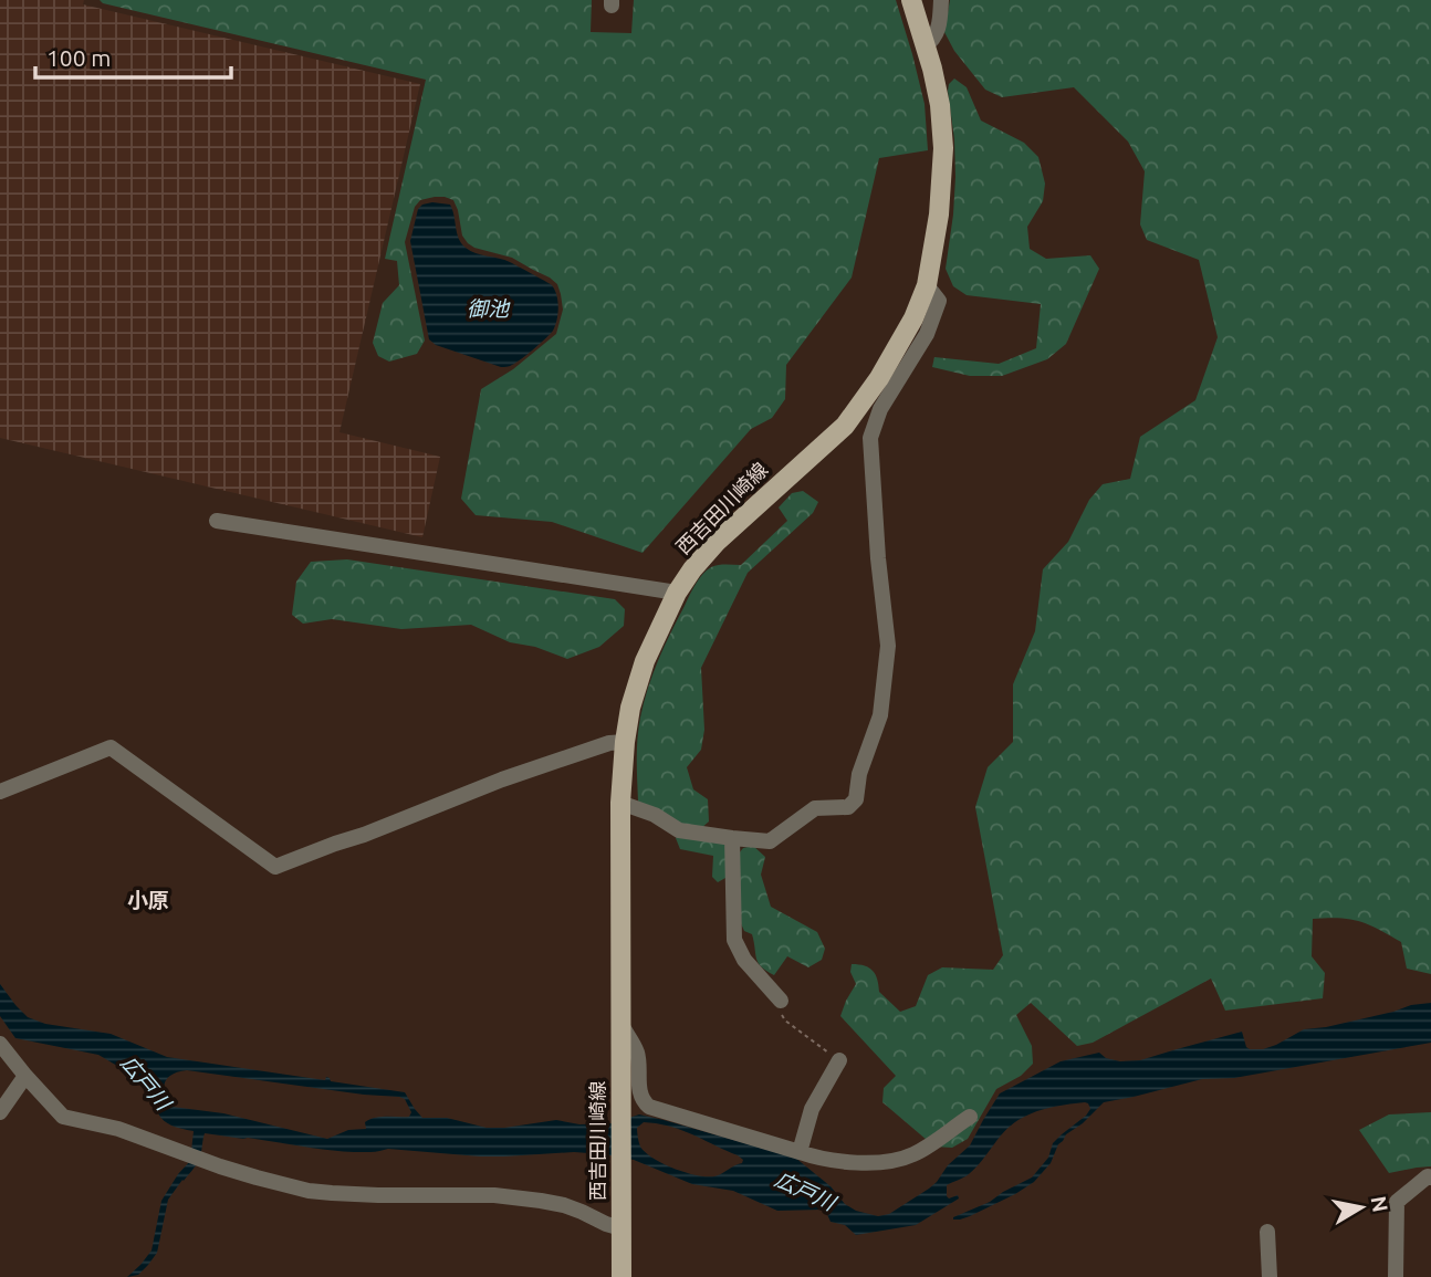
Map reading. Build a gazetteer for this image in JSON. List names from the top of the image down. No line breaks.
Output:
{"streets":{"main road":["西吉田川崎線"]},"districts":["小原"],"water":["御池","広戸川"],"scale_bar":"100 m","north":"right"}
